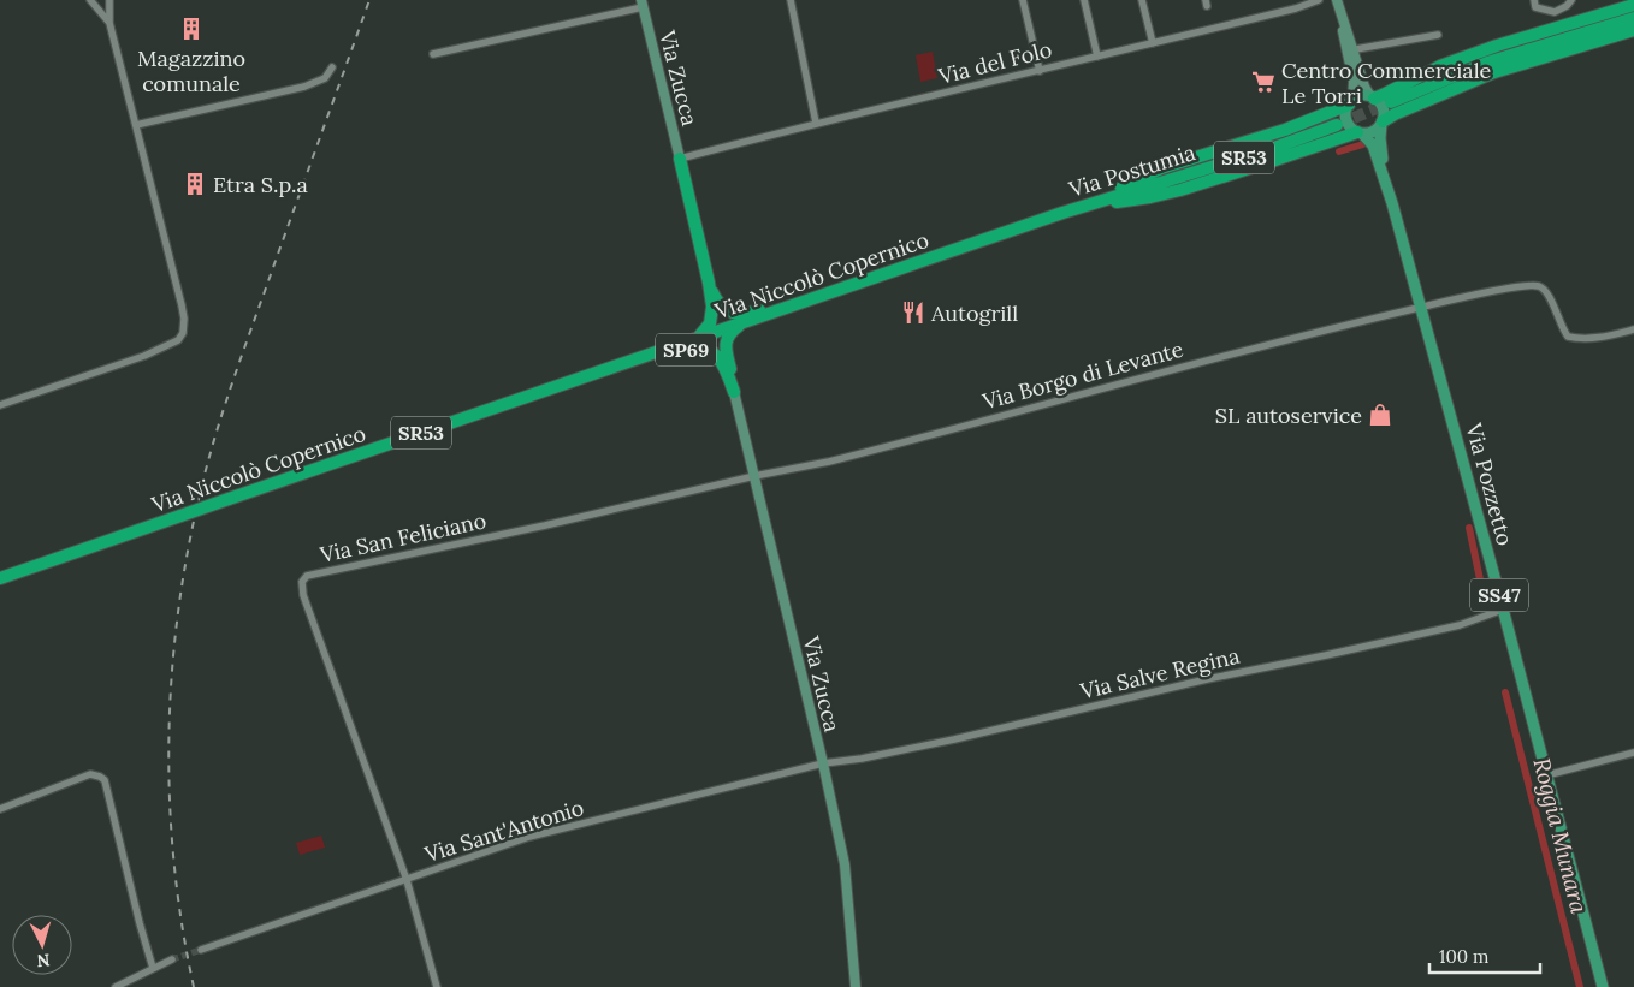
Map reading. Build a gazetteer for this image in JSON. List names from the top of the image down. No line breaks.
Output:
{"streets":{"highway":["SR53","Via Postumia","Via Niccolò Copernico","SP69"],"main road":["Via Pozzetto","SS47"],"street":["Via del Folo","Via Zucca","Via Borgo di Levante","Via San Feliciano","Via Salve Regina","Via Sant'Antonio"]},"crossings":[["Via del Folo","Via Zucca"],["Via del Folo","SP69"],["Via Zucca","SP69"],["Via Zucca","Via Borgo di Levante"],["Via Zucca","Via San Feliciano"],["Via Zucca","Via Salve Regina"],["Via Zucca","Via Sant'Antonio"],["Via Postumia","Via Niccolò Copernico"],["Via Niccolò Copernico","SP69"],["Via Borgo di Levante","Via Pozzetto"],["Via Borgo di Levante","Via San Feliciano"],["Via Pozzetto","SS47"],["Via Pozzetto","Via Salve Regina"],["Via San Feliciano","Via Sant'Antonio"],["Via Salve Regina","Via Sant'Antonio"]],"water":["Roggia Munara"],"places":{"building":["Magazzino comunale","Etra S.p.a"],"supermarket":["Centro Commerciale Le Torri"],"restaurant":["Autogrill"],"shop":["SL autoservice"]},"scale_bar":"100 m","north":"bottom"}
